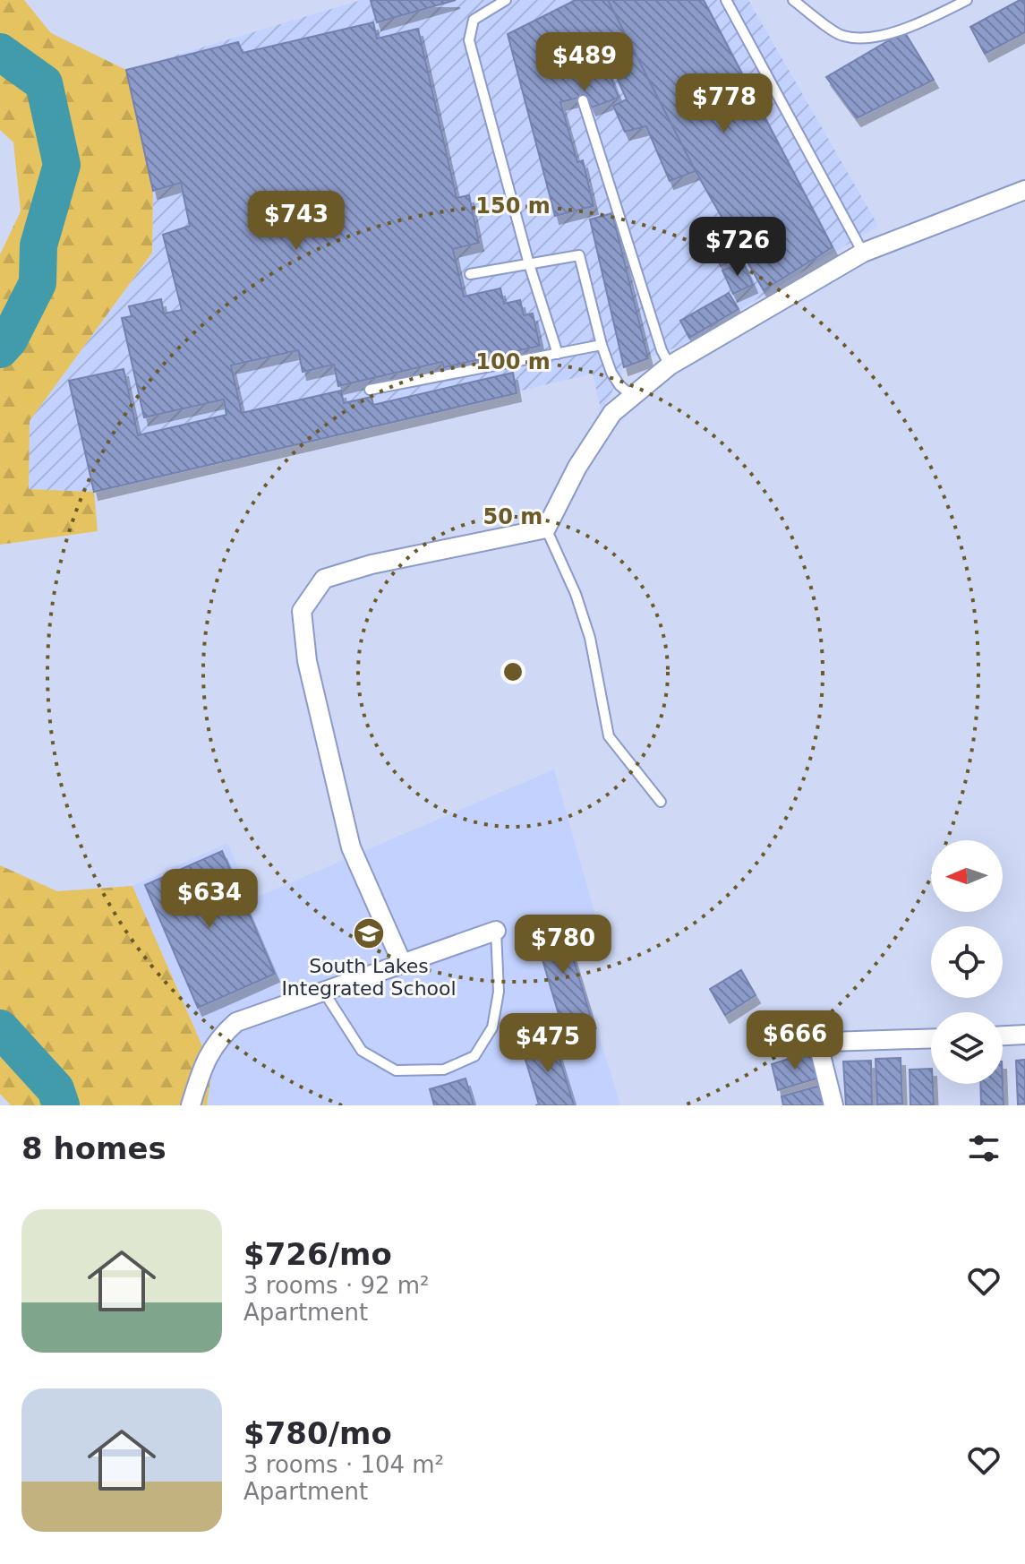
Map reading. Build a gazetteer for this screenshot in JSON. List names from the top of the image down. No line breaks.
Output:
{"places":{"school or university":["South Lakes Integrated School"]},"north":"left","page":{"price":["$489","$778","$743","$726","$634","$780","$666","$475"],"heading":"8 homes","list":[{"name":"$726/mo","note":"3 rooms · 92 m² · Apartment"},{"name":"$780/mo","note":"3 rooms · 104 m² · Apartment"}]},"rings":["150 m","100 m","50 m"]}
